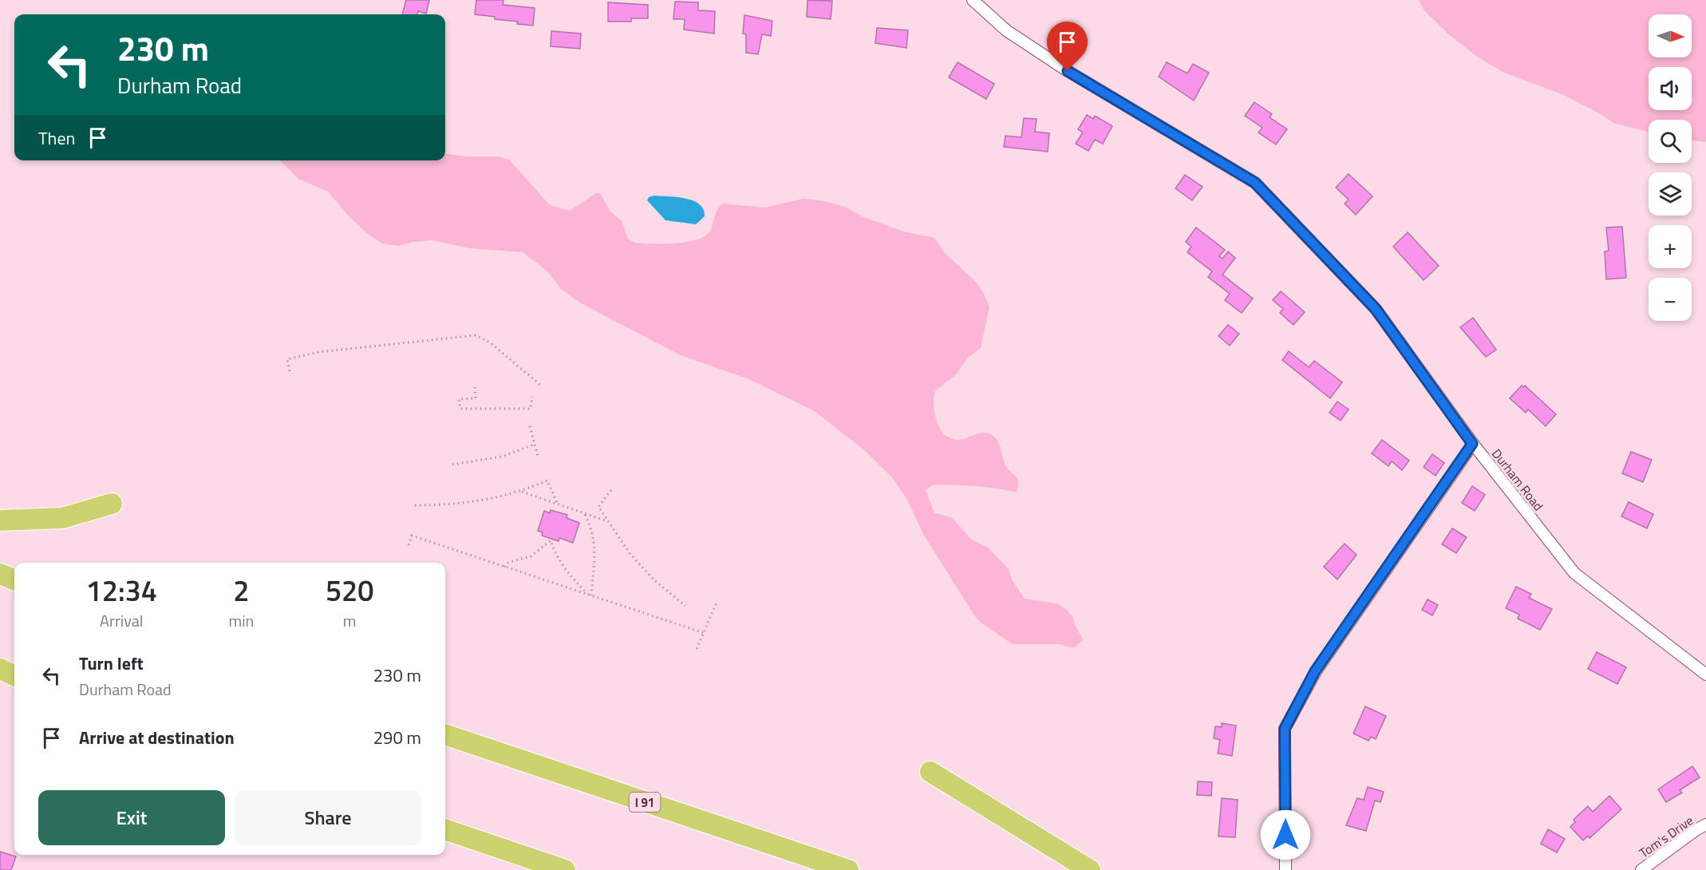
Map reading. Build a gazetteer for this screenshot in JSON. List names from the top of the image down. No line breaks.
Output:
{"streets":{"highway":["I 91"],"street":["Durham Road","Tom's Drive"]},"north":"right","page":{"map_buttons":["+","−"],"turn":["230 m","Durham Road"],"then":"Then","eta":["12:34","Arrival","2","min","520","m"],"list":[{"name":"Turn left","note":"Durham Road","value":"230 m"},{"name":"Arrive at destination","value":"290 m"}],"buttons":["Exit","Share"]}}
